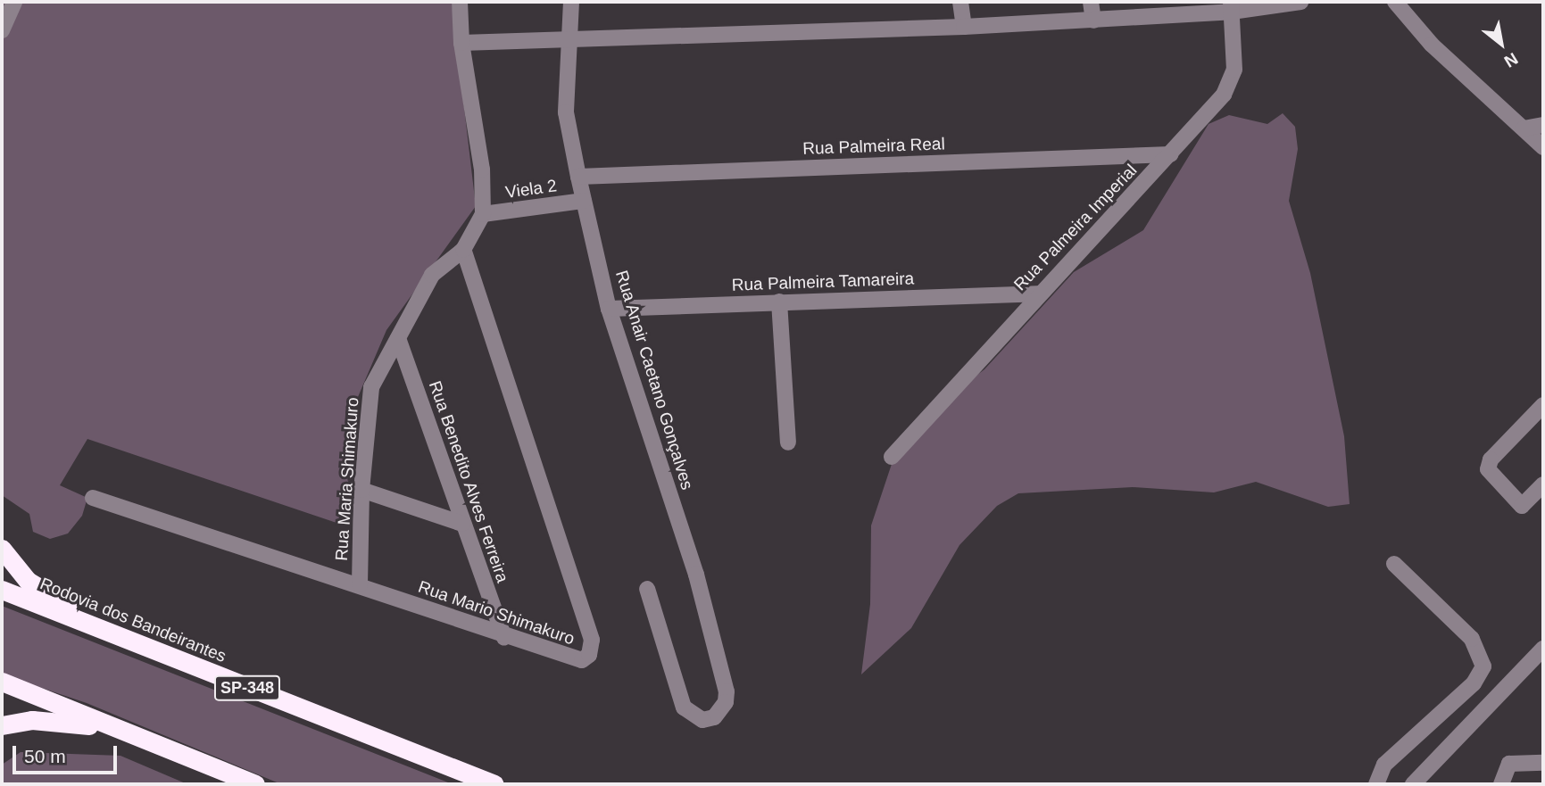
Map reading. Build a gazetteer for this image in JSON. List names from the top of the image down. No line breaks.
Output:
{"streets":{"highway":["Rodovia dos Bandeirantes","SP-348"],"street":["Rua Palmeira Real","Viela 2","Rua Palmeira Imperial","Rua Palmeira Tamareira","Rua Anair Caetano Gonçalves","Rua Maria Shimakuro","Rua Benedito Alves Ferreira","Rua Mario Shimakuro"]},"crossings":[["Rua Palmeira Real","Rua Palmeira Imperial"],["Rua Palmeira Real","Rua Anair Caetano Gonçalves"],["Viela 2","Rua Anair Caetano Gonçalves"],["Viela 2","Rua Maria Shimakuro"],["Rua Palmeira Imperial","Rua Palmeira Tamareira"],["Rua Palmeira Tamareira","Rua Anair Caetano Gonçalves"],["Rua Maria Shimakuro","Rua Benedito Alves Ferreira"],["Rua Maria Shimakuro","Rua Mario Shimakuro"],["Rua Benedito Alves Ferreira","Rua Mario Shimakuro"]],"scale_bar":"50 m","north":"bottom right"}
